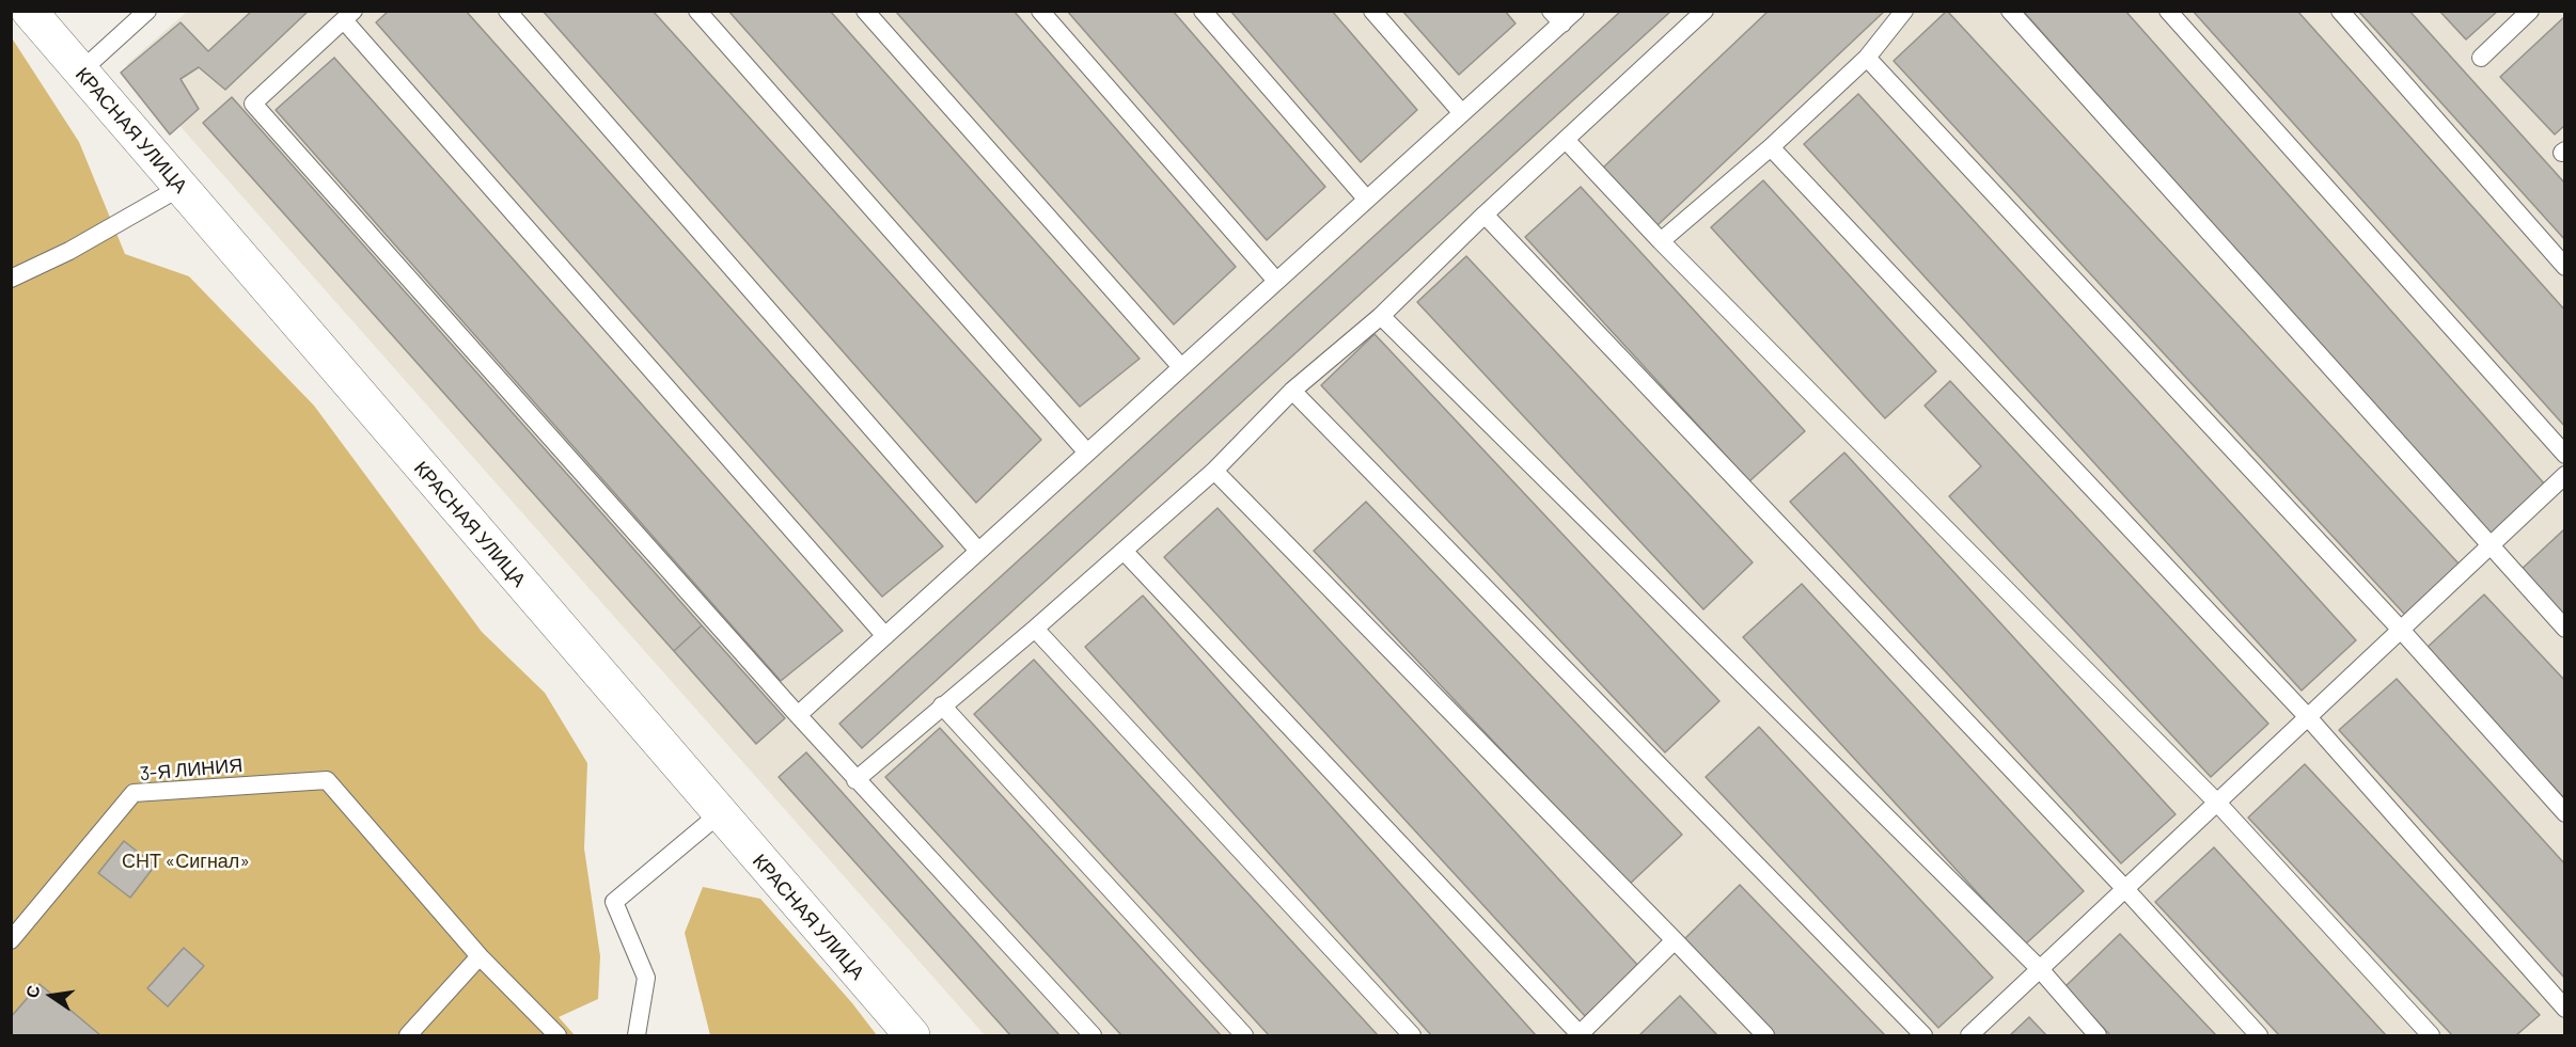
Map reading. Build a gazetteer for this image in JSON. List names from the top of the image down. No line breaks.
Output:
{"streets":{"street":["КРАСНАЯ УЛИЦА"],"lane":["3-Я ЛИНИЯ"]},"parks":["СНТ «Сигнал»"],"north":"left"}
